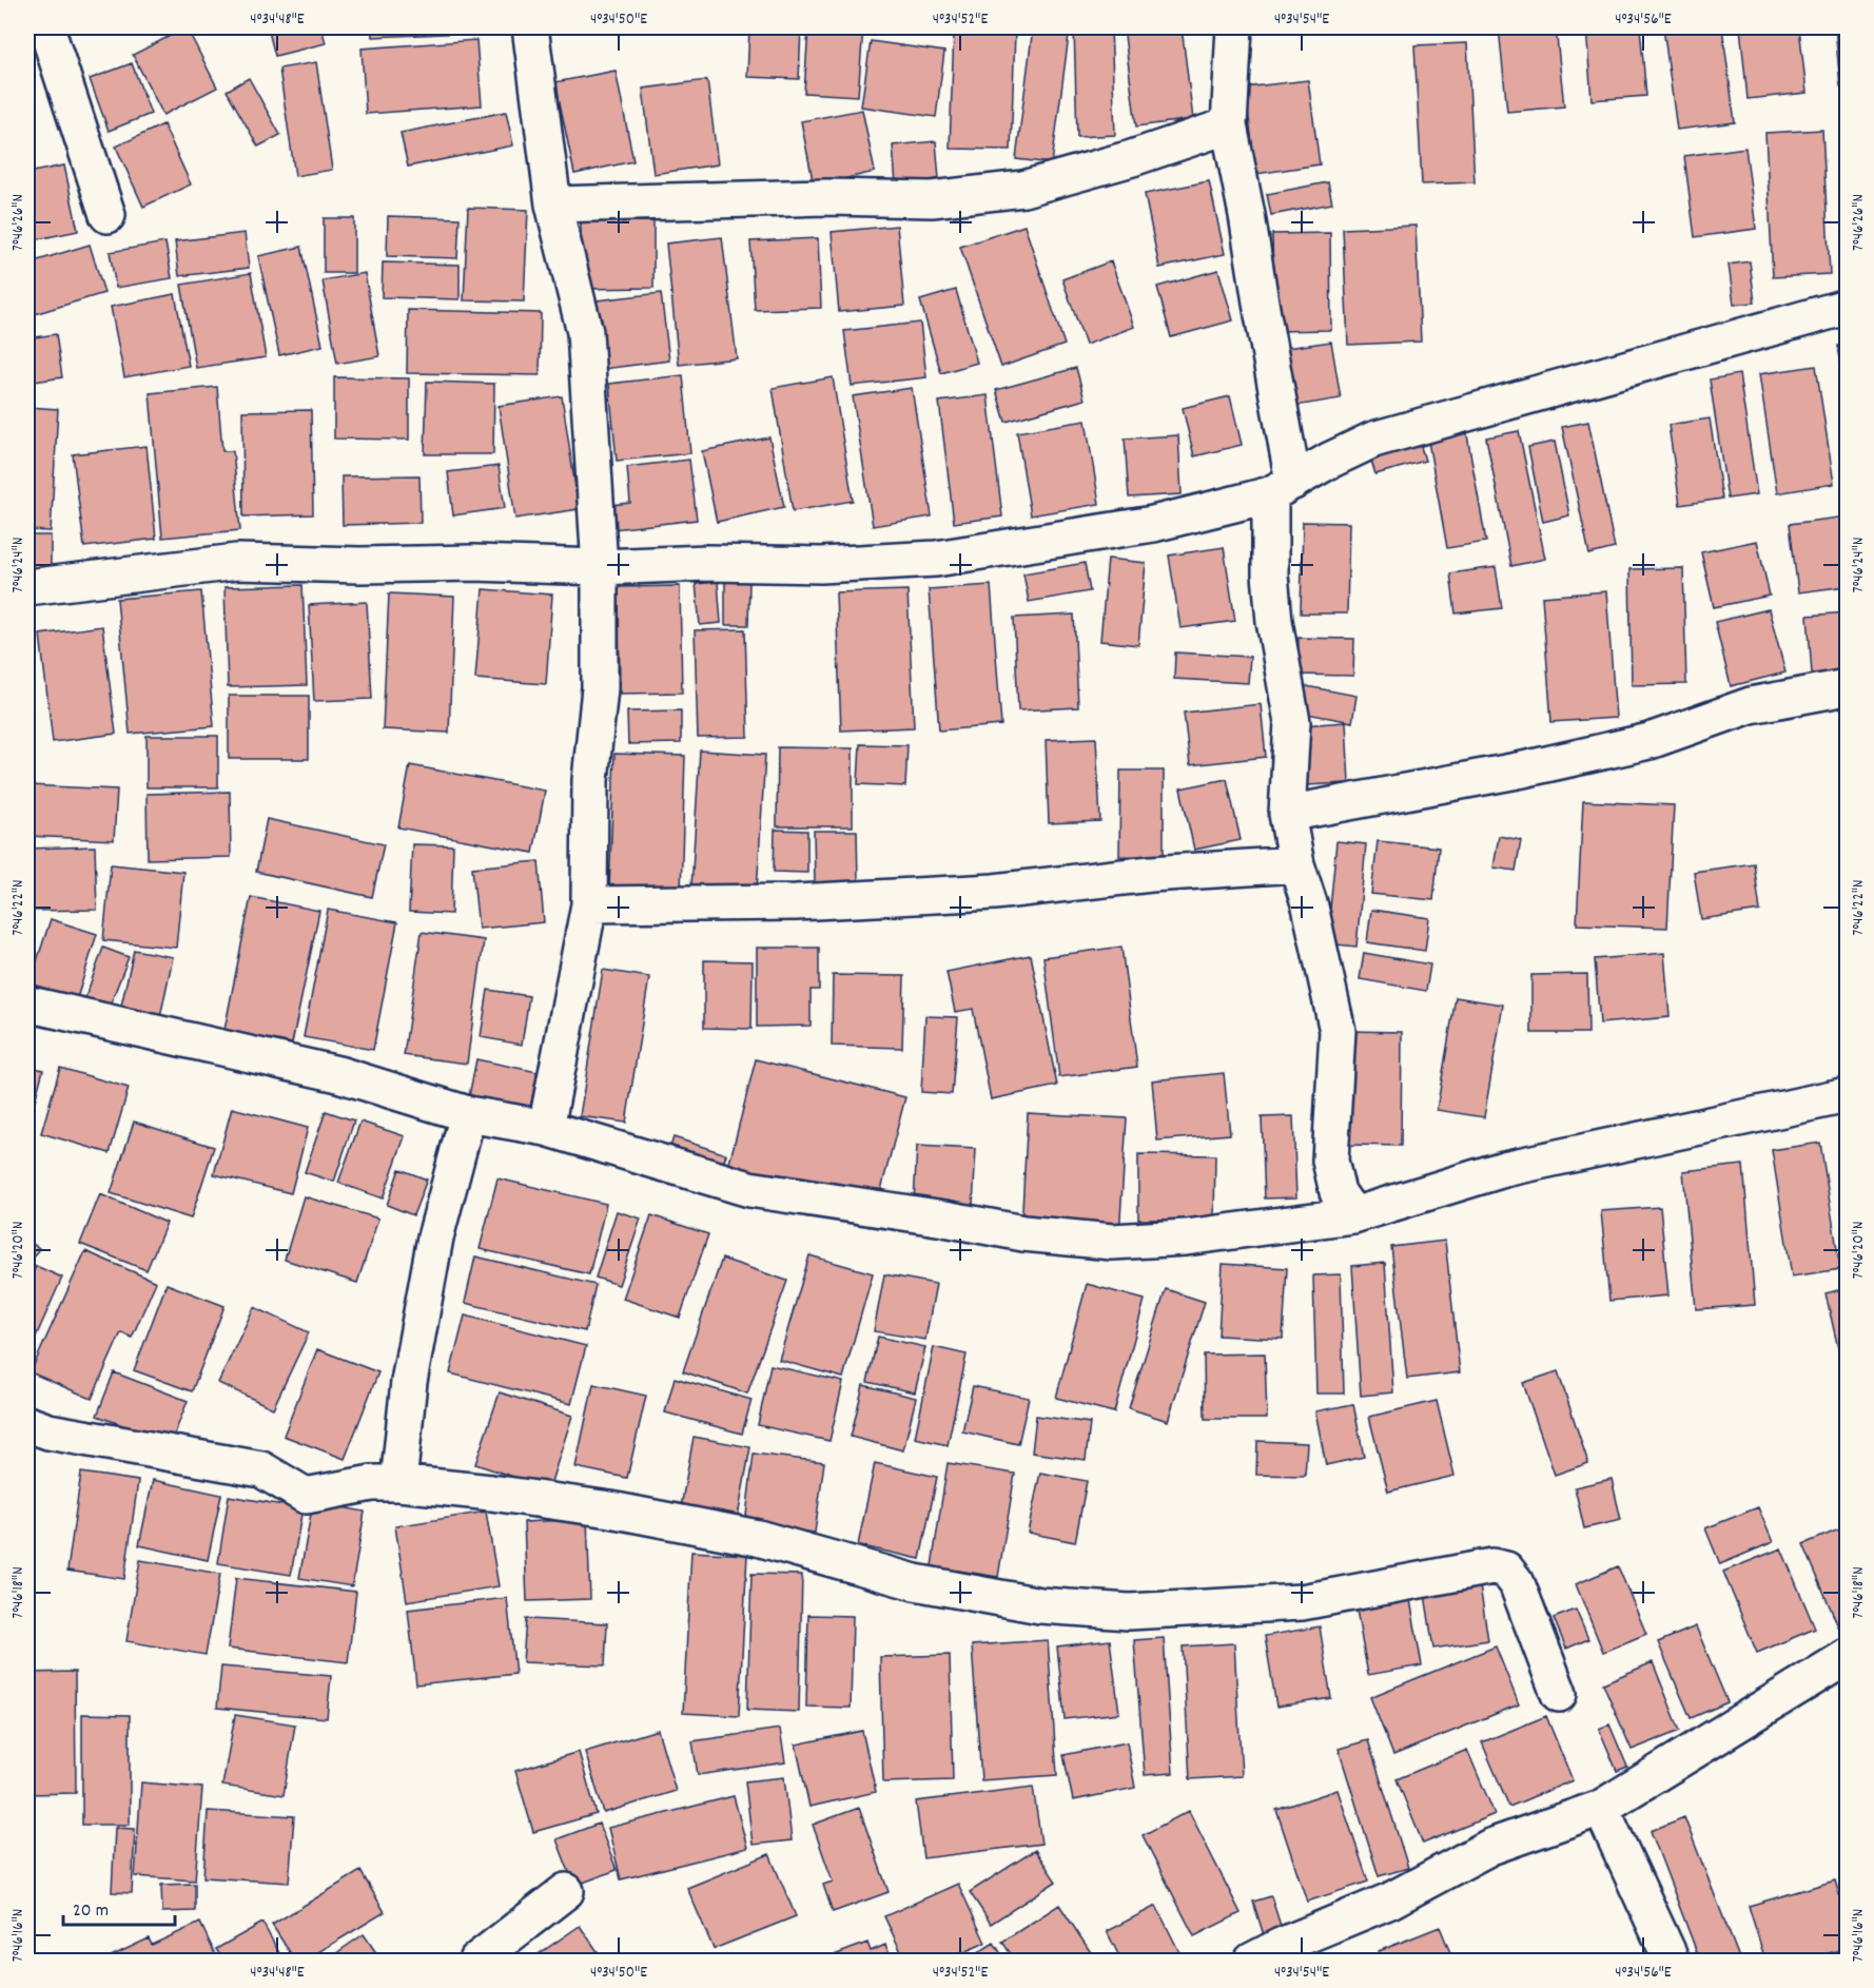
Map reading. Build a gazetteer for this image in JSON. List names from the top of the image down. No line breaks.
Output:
{"scale_bar":"20 m","coordinates":["4°34'48\"E","4°34'50\"E","4°34'52\"E","4°34'54\"E","4°34'56\"E","7°46'26\"N","7°46'24\"N","7°46'22\"N","7°46'20\"N","7°46'18\"N","7°46'16\"N"]}
